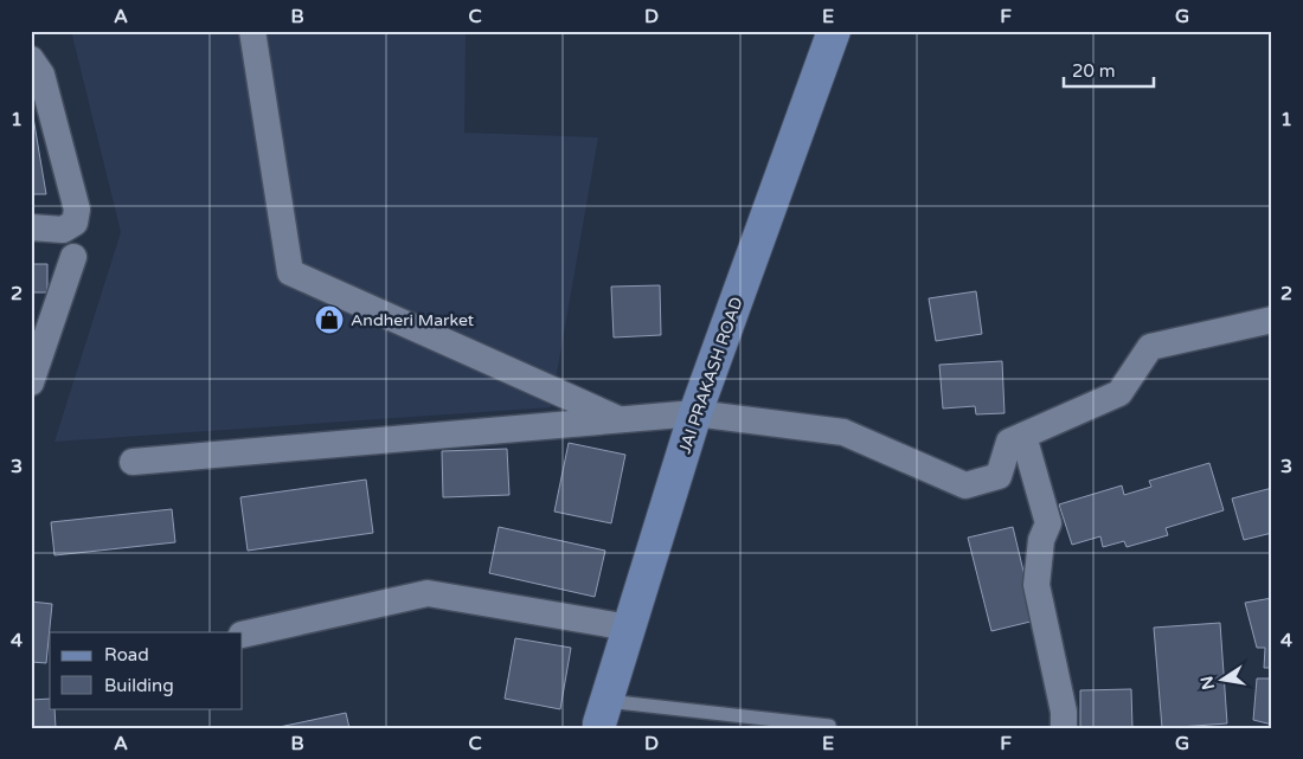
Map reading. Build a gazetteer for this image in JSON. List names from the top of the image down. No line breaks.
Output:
{"streets":{"main road":["JAI PRAKASH ROAD"]},"places":{"shop":["Andheri Market"]},"legend":["Road","Building"],"scale_bar":"20 m","north":"left","grid":{"columns":["A","B","C","D","E","F","G"],"rows":["1","2","3","4"]}}
